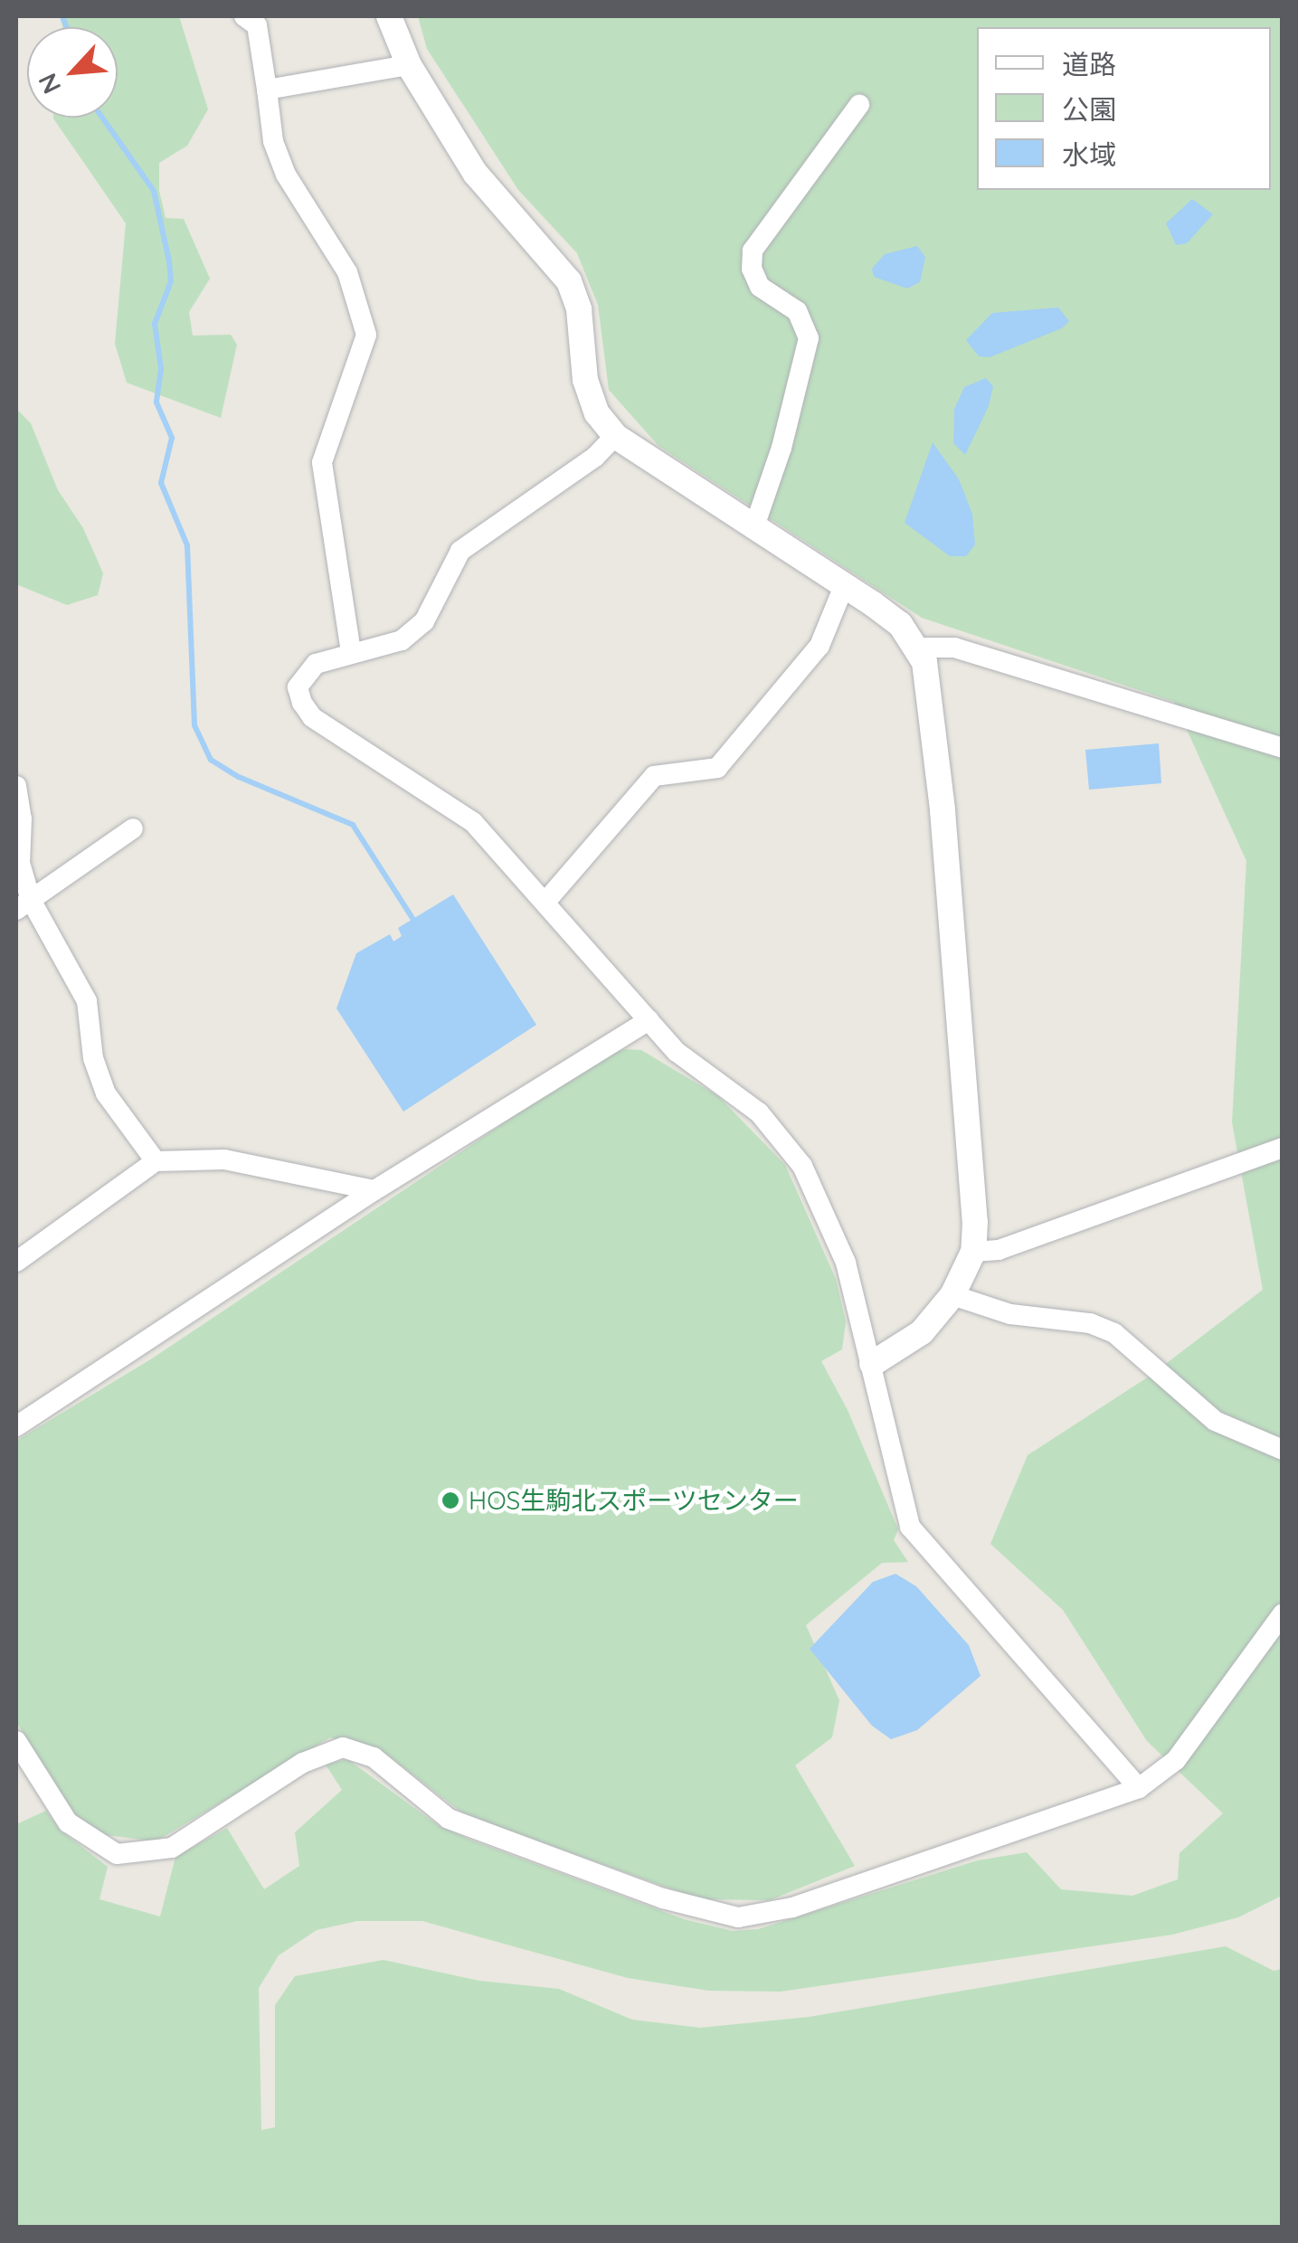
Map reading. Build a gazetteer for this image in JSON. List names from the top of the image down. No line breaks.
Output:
{"places":["HOS生駒北スポーツセンター"],"legend":["道路","公園","水域"],"north":"bottom left"}
